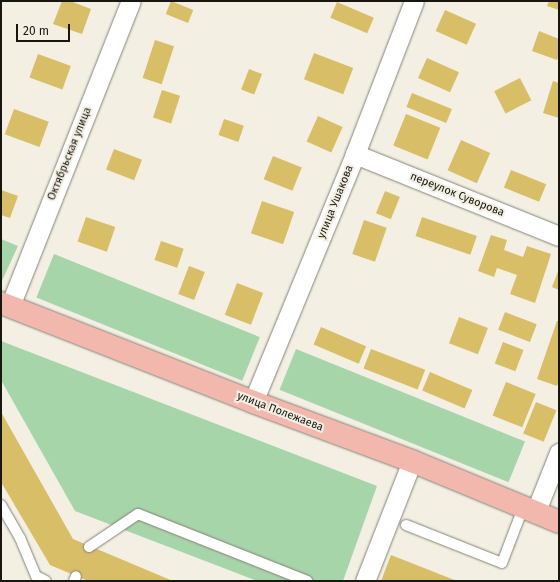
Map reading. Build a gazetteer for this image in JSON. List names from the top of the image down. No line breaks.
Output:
{"streets":{"main road":["улица Полежаева"],"street":["Октябрьская улица","переулок Суворова","улица Ушакова"]},"crossings":[["Октябрьская улица","улица Полежаева"],["переулок Суворова","улица Ушакова"],["улица Ушакова","улица Полежаева"]],"scale_bar":"20 m"}
